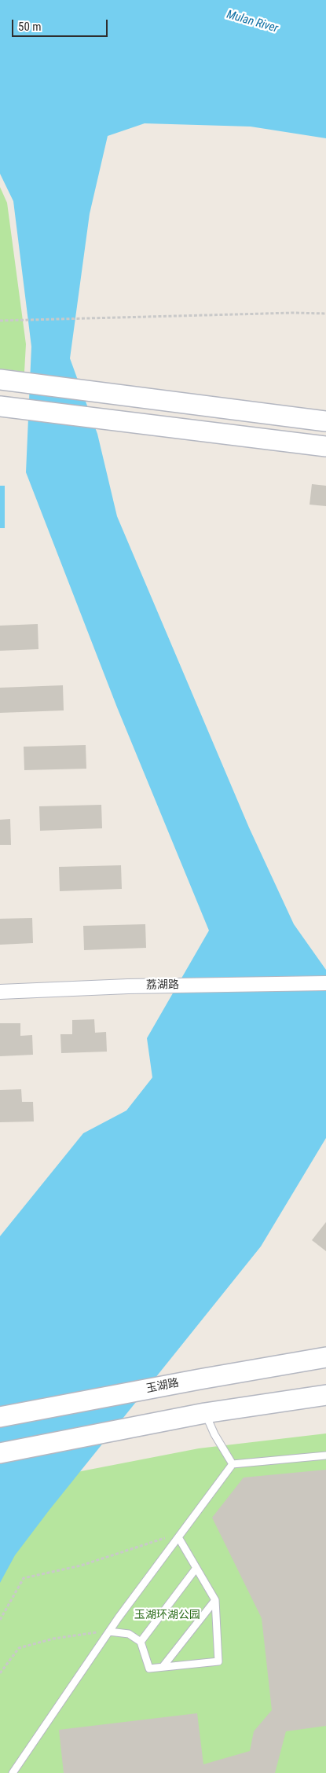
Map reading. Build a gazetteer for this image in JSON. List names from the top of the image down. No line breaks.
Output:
{"streets":{"main road":["玉湖路"],"street":["荔湖路"]},"water":["Mulan River"],"parks":["玉湖环湖公园"],"scale_bar":"50 m"}
